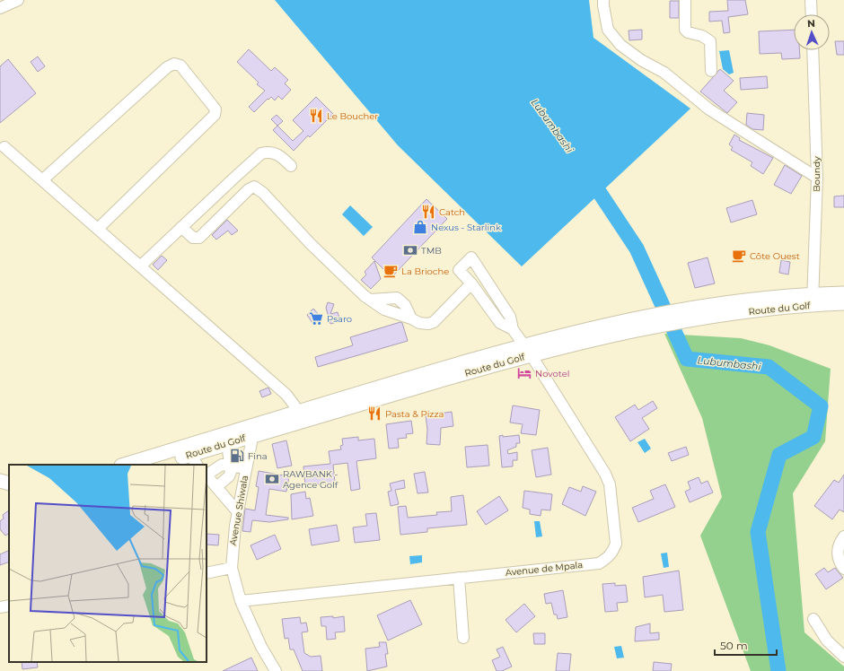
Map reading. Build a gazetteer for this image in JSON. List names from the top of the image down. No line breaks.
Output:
{"streets":{"main road":["Route du Golf"],"street":["Boundy","Avenue Shiwala","Avenue de Mpala"]},"crossings":[["Boundy","Route du Golf"],["Route du Golf","Avenue Shiwala"],["Route du Golf","Avenue de Mpala"],["Avenue Shiwala","Avenue de Mpala"]],"water":["Lubumbashi"],"places":{"restaurant":["Le Boucher","Catch","Pasta & Pizza"],"shop":["Nexus - Starlink"],"bank":["TMB","RAWBANK - Agence Golf"],"cafe":["Côte Ouest","La Brioche"],"supermarket":["Psaro"],"hotel":["Novotel"],"fuel station":["Fina"]},"scale_bar":"50 m","north":"top"}
